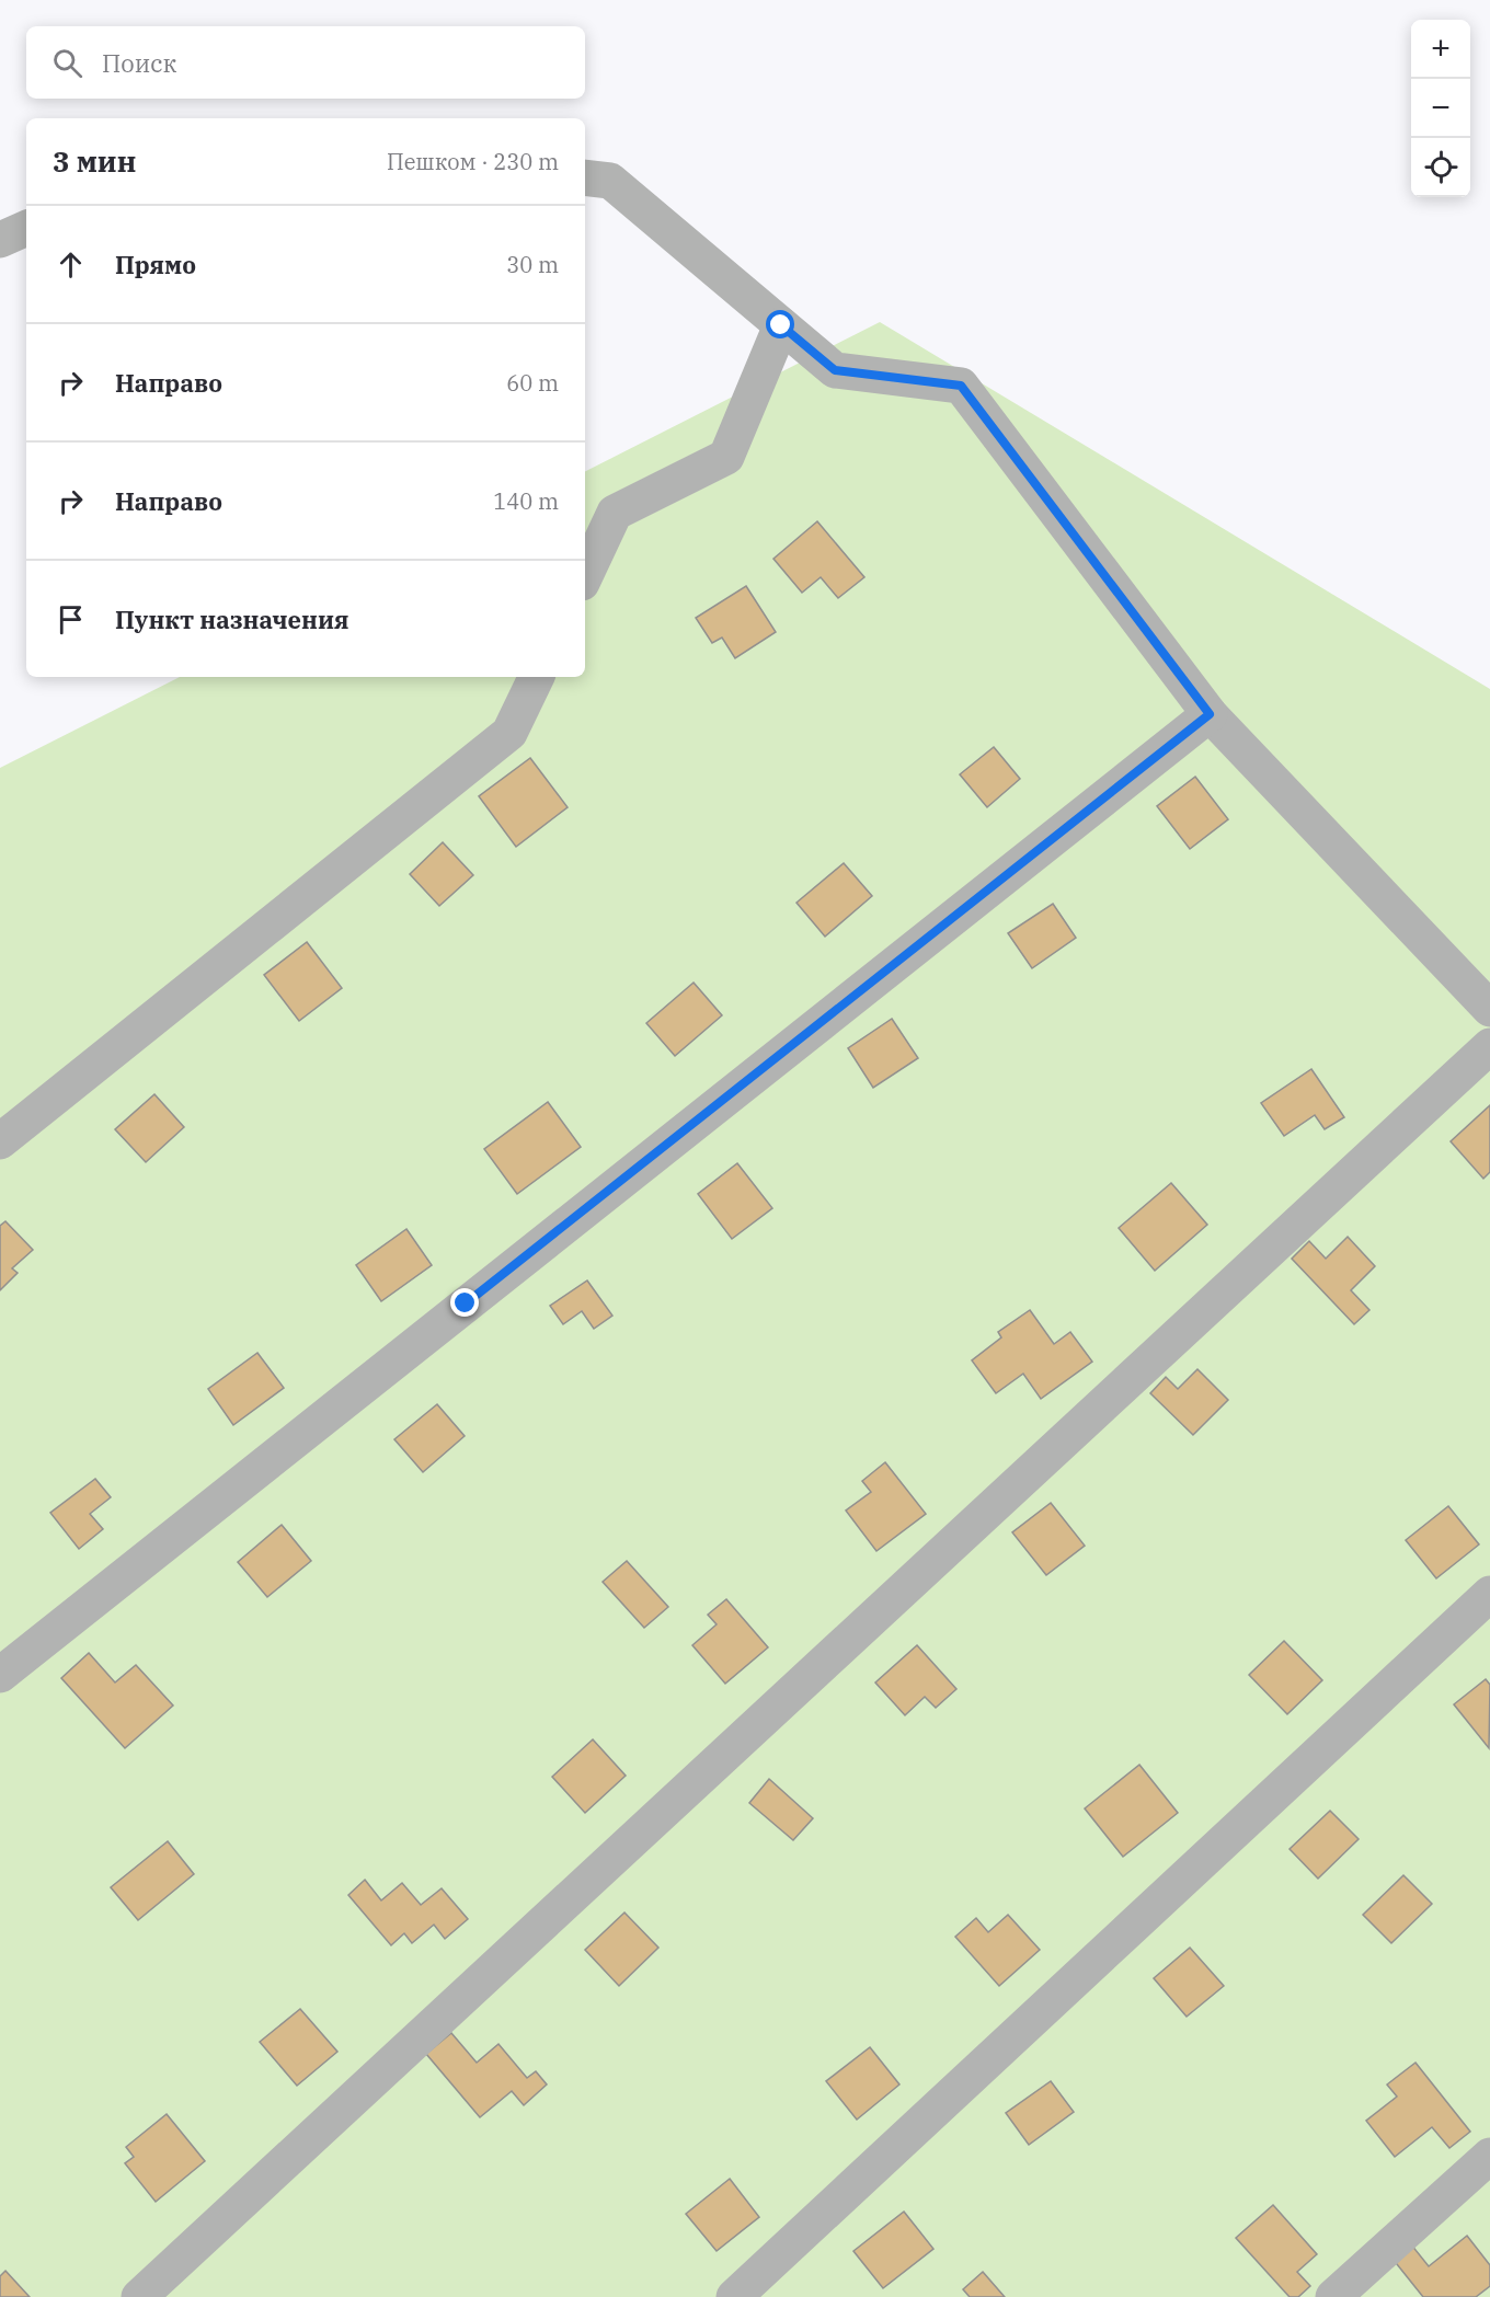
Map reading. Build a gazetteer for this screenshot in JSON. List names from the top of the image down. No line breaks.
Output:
{"page":{"map_buttons":["+","−"],"search":"Поиск","heading":["3 мин","Пешком · 230 m"],"list":[["Прямо","30 m"],["Направо","60 m"],["Направо","140 m"],"Пункт назначения"]}}
